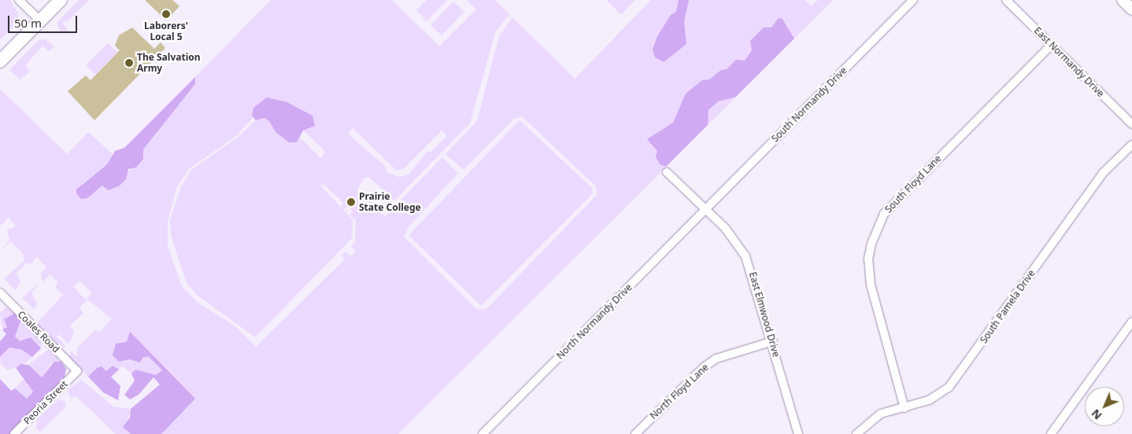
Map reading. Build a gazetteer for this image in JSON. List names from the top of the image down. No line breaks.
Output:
{"streets":{"street":["East Normandy Drive","South Normandy Drive","South Floyd Lane","South Pamela Drive","East Elmwood Drive","North Normandy Drive","Coales Road","North Floyd Lane","Peoria Street"]},"crossings":[["East Normandy Drive","South Floyd Lane"],["South Normandy Drive","East Elmwood Drive"],["South Normandy Drive","North Normandy Drive"],["South Floyd Lane","South Pamela Drive"],["East Elmwood Drive","North Normandy Drive"],["East Elmwood Drive","North Floyd Lane"],["Coales Road","Peoria Street"]],"places":["Laborers' Local 5","The Salvation Army","Prairie State College"],"scale_bar":"50 m","north":"bottom left"}
